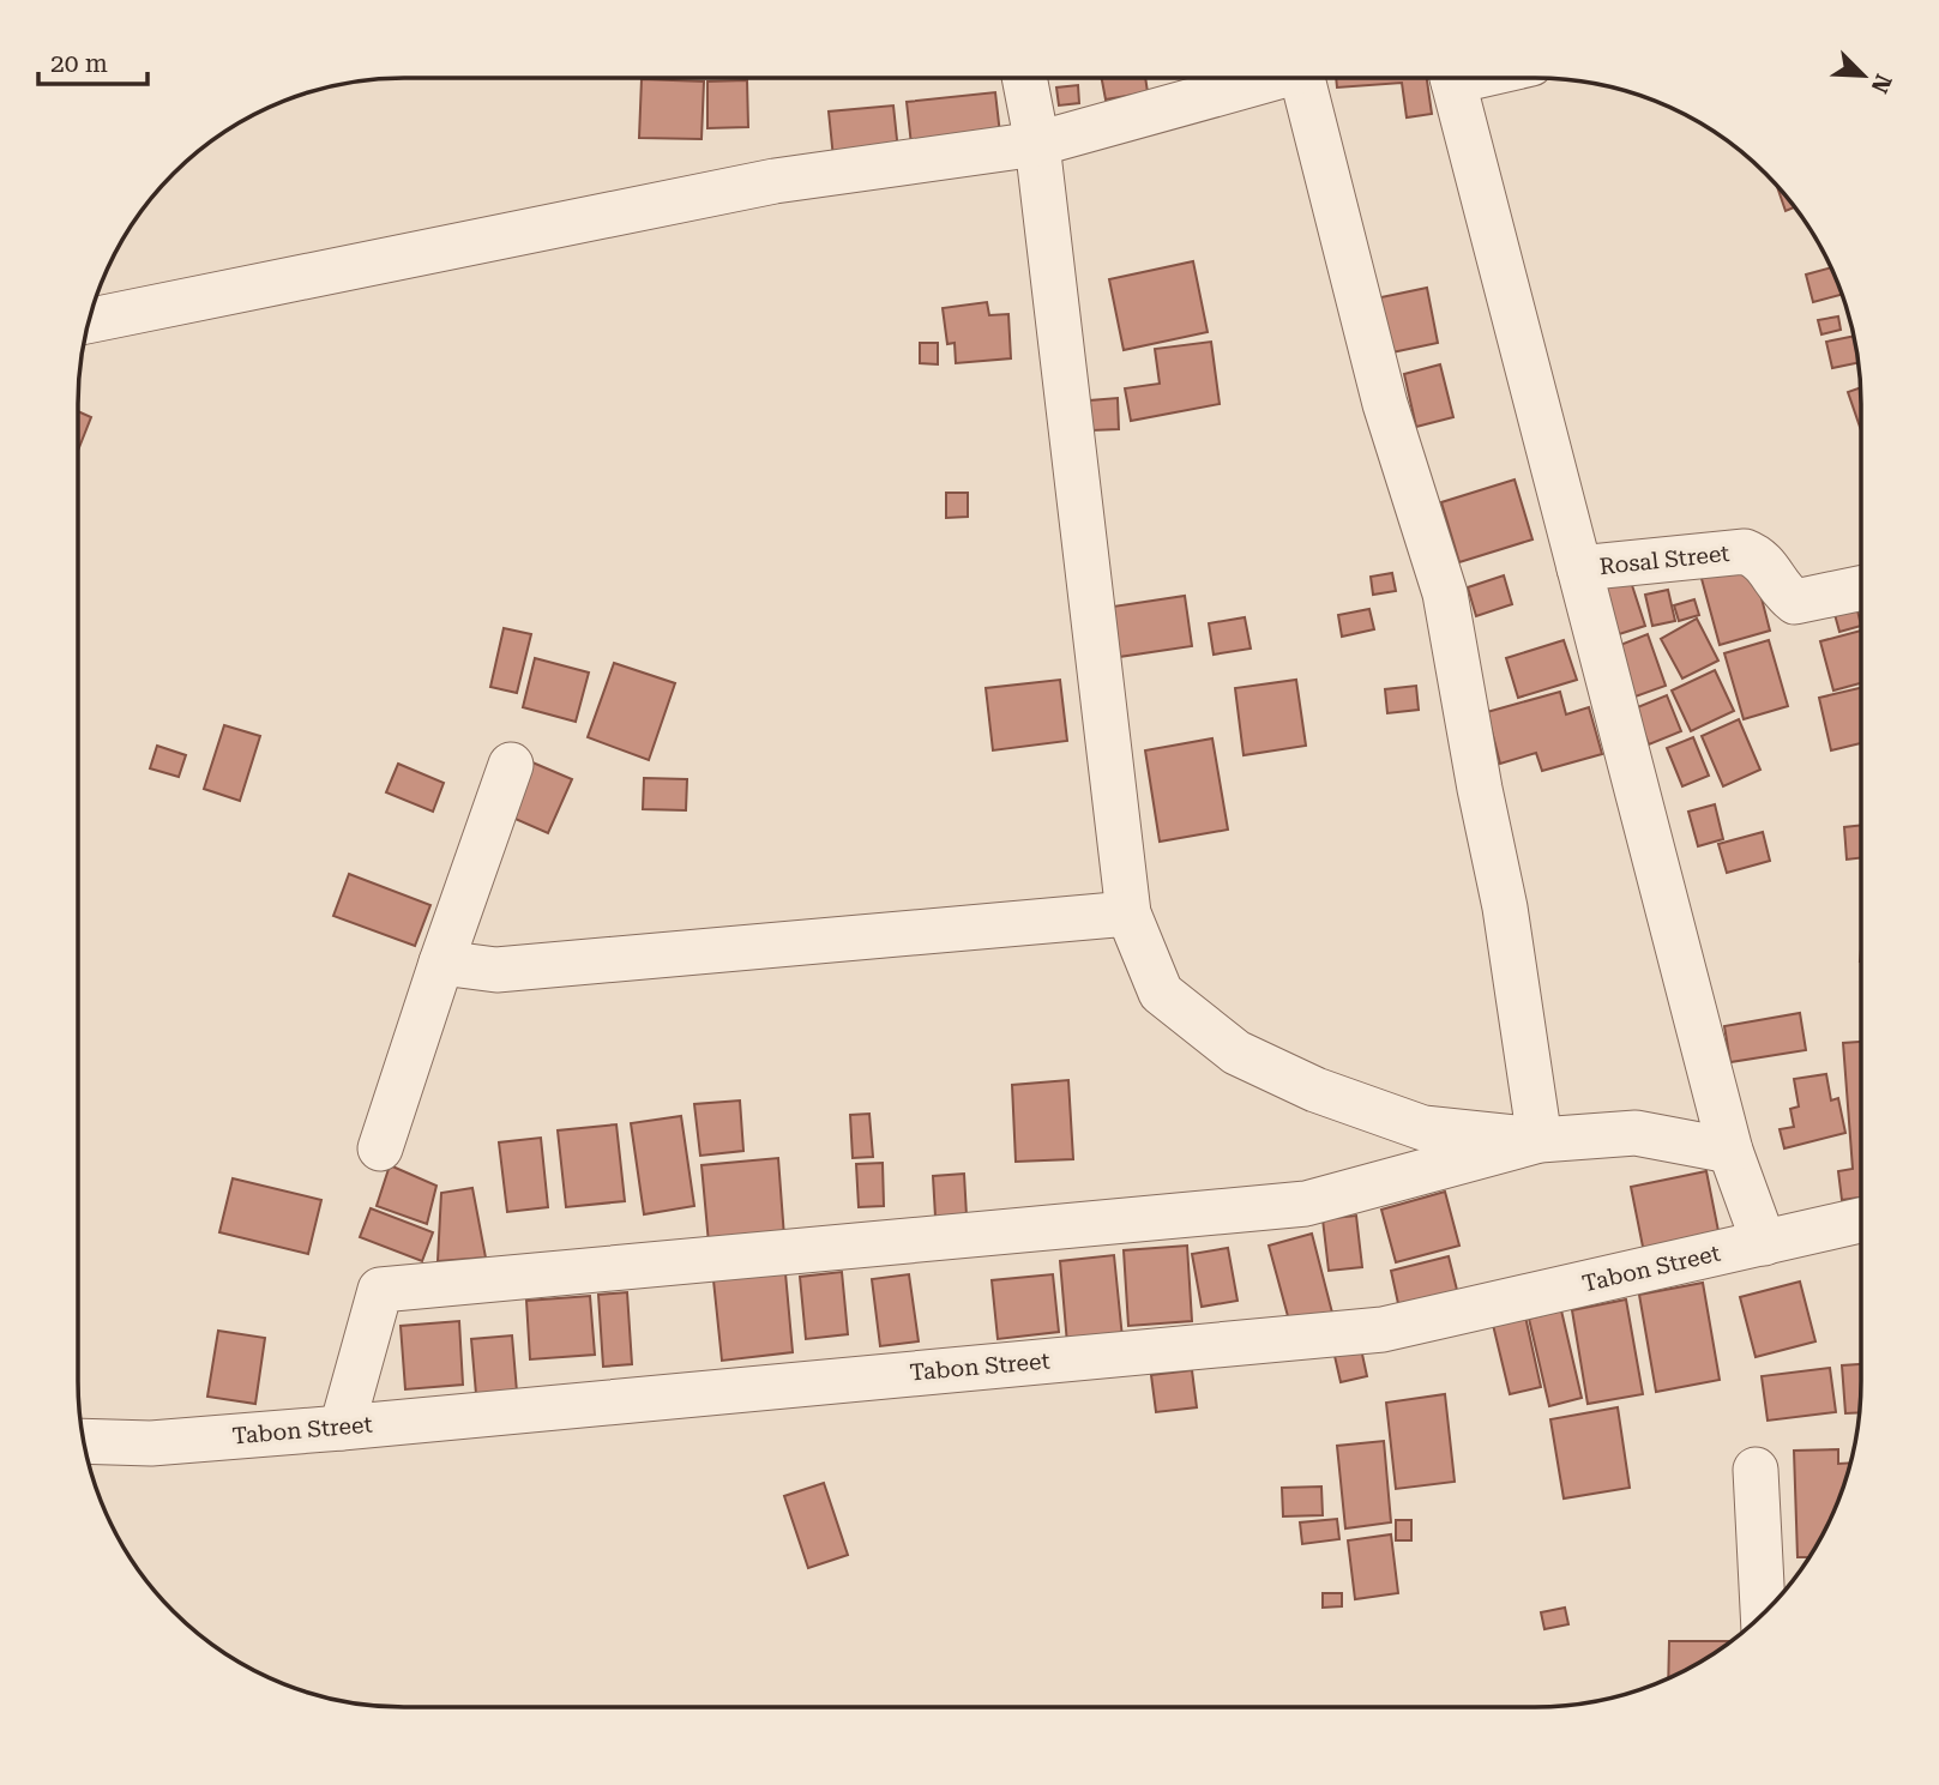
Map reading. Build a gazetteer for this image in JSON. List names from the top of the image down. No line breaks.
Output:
{"streets":{"street":["Rosal Street","Tabon Street"]},"scale_bar":"20 m","north":"bottom right"}
